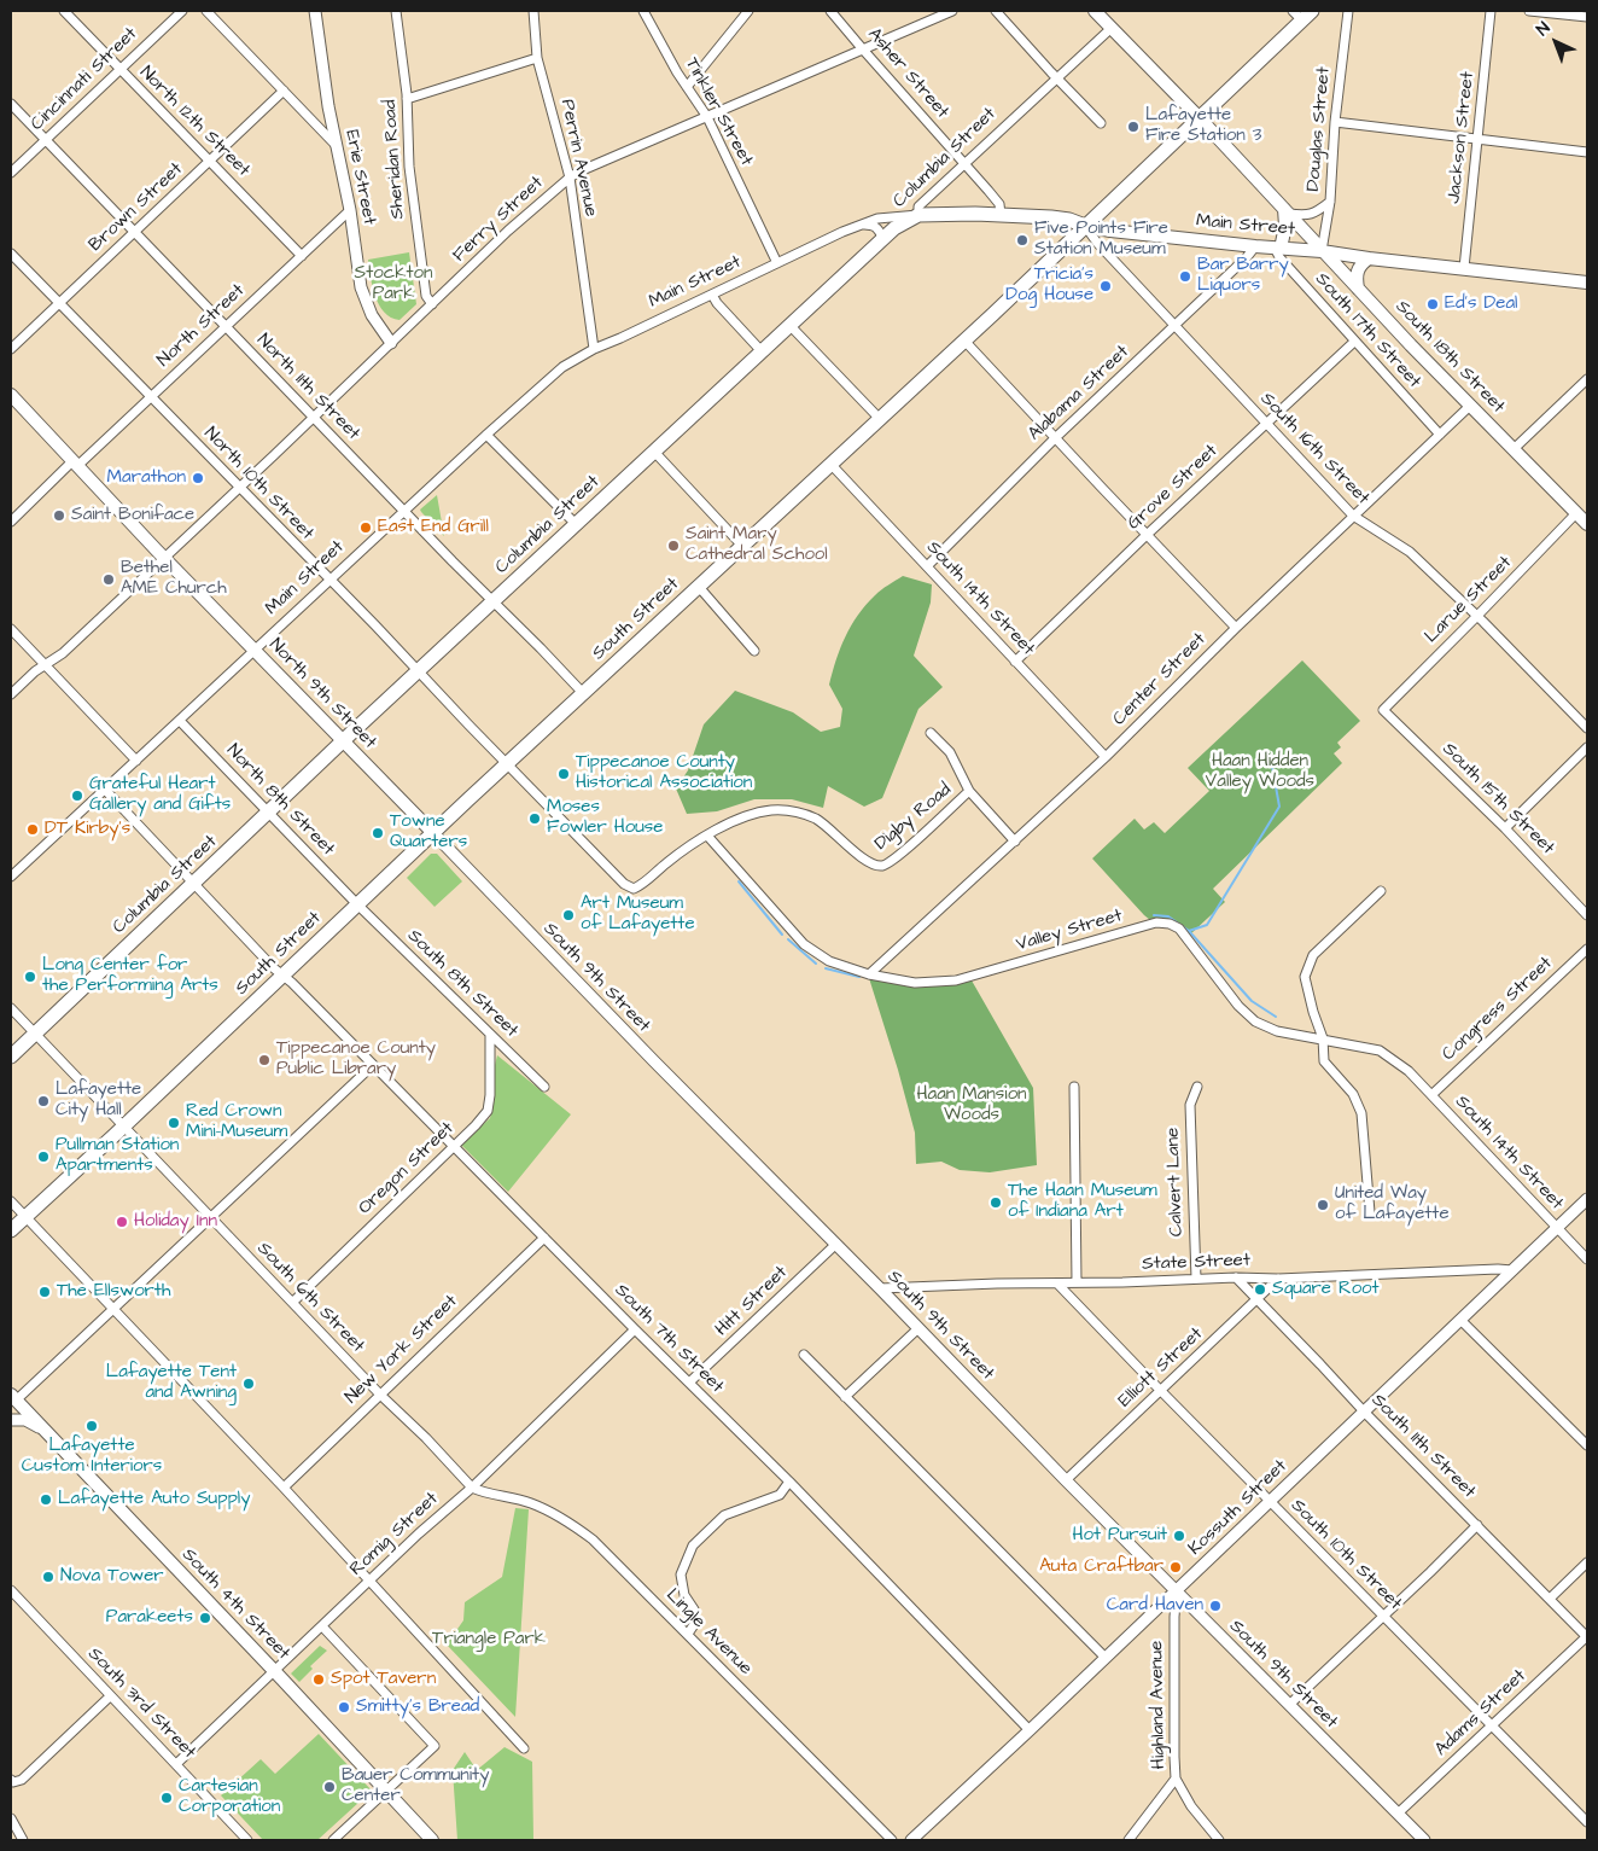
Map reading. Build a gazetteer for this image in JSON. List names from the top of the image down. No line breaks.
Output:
{"streets":{"main road":["Columbia Street","Main Street","South 18th Street","South Street","North 9th Street","South 4th Street"],"street":["Asher Street","Cincinnati Street","Tinkler Street","North 12th Street","Douglas Street","Jackson Street","Perrin Avenue","Sheridan Road","Erie Street","Brown Street","Ferry Street","North Street","South 17th Street","North 11th Street","Alabama Street","South 16th Street","North 10th Street","Grove Street","South 14th Street","Larue Street","Center Street","South 15th Street","North 8th Street","Digby Road","Valley Street","South 9th Street","South 8th Street","Congress Street","Oregon Street","Calvert Lane","State Street","South 6th Street","Hitt Street","South 7th Street","New York Street","Elliott Street","South 11th Street","Kossuth Street","Romig Street","South 10th Street","Lingle Avenue","South 3rd Street","Highland Avenue","Adams Street"]},"crossings":[["Asher Street","Columbia Street"],["Asher Street","Ferry Street"],["Asher Street","Main Street"],["Cincinnati Street","North 12th Street"],["Cincinnati Street","North 11th Street"],["Tinkler Street","Ferry Street"],["Tinkler Street","Main Street"],["North 12th Street","Brown Street"],["North 12th Street","North Street"],["Douglas Street","Main Street"],["Douglas Street","South 18th Street"],["Jackson Street","Main Street"],["Perrin Avenue","Ferry Street"],["Perrin Avenue","Main Street"],["Columbia Street","Main Street"],["Columbia Street","South 18th Street"],["Columbia Street","North 11th Street"],["Columbia Street","North 10th Street"],["Columbia Street","North 9th Street"],["Columbia Street","North 8th Street"],["Columbia Street","South 6th Street"],["Columbia Street","South 7th Street"],["Sheridan Road","Ferry Street"],["Erie Street","Ferry Street"],["Erie Street","North Street"],["Brown Street","North 11th Street"],["Brown Street","North 10th Street"],["Ferry Street","North 11th Street"],["Ferry Street","North 10th Street"],["Ferry Street","North 9th Street"],["Main Street","South 17th Street"],["Main Street","South 18th Street"],["Main Street","North 11th Street"],["Main Street","Alabama Street"],["Main Street","South 16th Street"],["Main Street","North 10th Street"],["Main Street","South Street"],["Main Street","North 9th Street"],["Main Street","North 8th Street"],["Main Street","South 7th Street"],["North Street","North 11th Street"],["North Street","North 10th Street"],["North Street","North 9th Street"],["South 17th Street","Grove Street"],["South 17th Street","Center Street"],["South 18th Street","Larue Street"],["South 18th Street","South Street"],["South 18th Street","Center Street"],["North 11th Street","South Street"],["Alabama Street","South 16th Street"],["Alabama Street","South 14th Street"],["South 16th Street","Grove Street"],["South 16th Street","Larue Street"],["South 16th Street","South Street"],["South 16th Street","Center Street"],["North 10th Street","South Street"],["Grove Street","South 14th Street"],["South 14th Street","South Street"],["South 14th Street","Center Street"],["South 14th Street","Valley Street"],["South 14th Street","Congress Street"],["South 14th Street","Kossuth Street"],["Larue Street","South 15th Street"],["South Street","North 9th Street"],["South Street","North 8th Street"],["South Street","South 9th Street"],["South Street","South 8th Street"],["South Street","South 6th Street"],["South Street","South 7th Street"],["Center Street","Digby Road"],["Center Street","Valley Street"],["North 9th Street","South 9th Street"],["North 8th Street","South 8th Street"],["Digby Road","Valley Street"],["Valley Street","Congress Street"],["South 9th Street","State Street"],["South 9th Street","Hitt Street"],["South 9th Street","Elliott Street"],["South 9th Street","Kossuth Street"],["South 9th Street","Highland Avenue"],["South 9th Street","Adams Street"],["South 8th Street","Oregon Street"],["Oregon Street","South 6th Street"],["Oregon Street","South 7th Street"],["Calvert Lane","State Street"],["State Street","Elliott Street"],["State Street","South 11th Street"],["State Street","Kossuth Street"],["State Street","South 10th Street"],["South 6th Street","New York Street"],["South 6th Street","Romig Street"],["South 6th Street","Lingle Avenue"],["Hitt Street","South 7th Street"],["South 7th Street","New York Street"],["South 7th Street","Kossuth Street"],["South 7th Street","Romig Street"],["Elliott Street","South 11th Street"],["Elliott Street","South 10th Street"],["South 11th Street","Kossuth Street"],["South 11th Street","Adams Street"],["Kossuth Street","South 10th Street"],["Kossuth Street","Highland Avenue"],["Romig Street","South 4th Street"],["Romig Street","Lingle Avenue"],["Romig Street","South 3rd Street"],["South 10th Street","Adams Street"]],"parks":["Stockton Park","Haan Hidden Valley Woods","Haan Mansion Woods","Triangle Park"],"places":["Lafayette Fire Station 3","Five Points Fire Station Museum","Bar Barry Liquors","Tricia's Dog House","Ed's Deal","Marathon","Saint Boniface","East End Grill","Saint Mary Cathedral School","Bethel AME Church","Tippecanoe County Historical Association","Grateful Heart Gallery and Gifts","Moses Fowler House","DT Kirby's","Towne Quarters","Art Museum of Lafayette","Long Center for the Performing Arts","Tippecanoe County Public Library","Lafayette City Hall","Red Crown Mini-Museum","Pullman Station Apartments","The Haan Museum of Indiana Art","United Way of Lafayette","Holiday Inn","Square Root","The Ellsworth","Lafayette Tent and Awning","Lafayette Custom Interiors","Lafayette Auto Supply","Hot Pursuit","Auta Craftbar","Nova Tower","Card Haven","Parakeets","Spot Tavern","Smitty's Bread","Bauer Community Center","Cartesian Corporation"],"north":"top left"}
